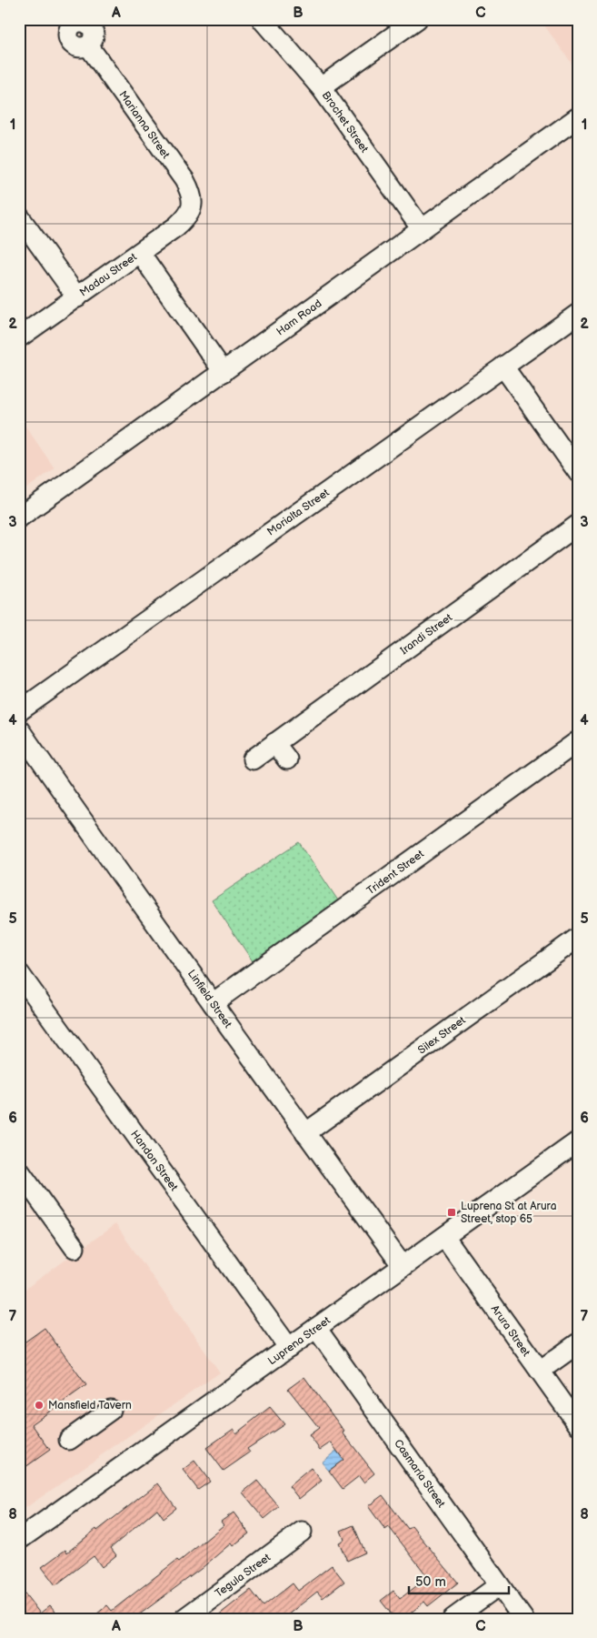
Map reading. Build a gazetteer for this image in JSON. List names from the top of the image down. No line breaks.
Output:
{"streets":{"street":["Brochet Street","Marianna Street","Madau Street","Ham Road","Morialta Street","Irandi Street","Trident Street","Linfield Street","Silex Street","Handon Street","Arura Street","Luprena Street","Casmaria Street","Tegula Street"]},"crossings":[["Brochet Street","Ham Road"],["Marianna Street","Madau Street"],["Trident Street","Linfield Street"],["Linfield Street","Silex Street"],["Linfield Street","Luprena Street"],["Handon Street","Luprena Street"],["Arura Street","Luprena Street"],["Luprena Street","Casmaria Street"]],"places":{"transit":["Luprena St at Arura Street, stop 65"],"other":["Mansfield Tavern"]},"scale_bar":"50 m","grid":{"columns":["A","B","C"],"rows":["1","2","3","4","5","6","7","8"]}}
